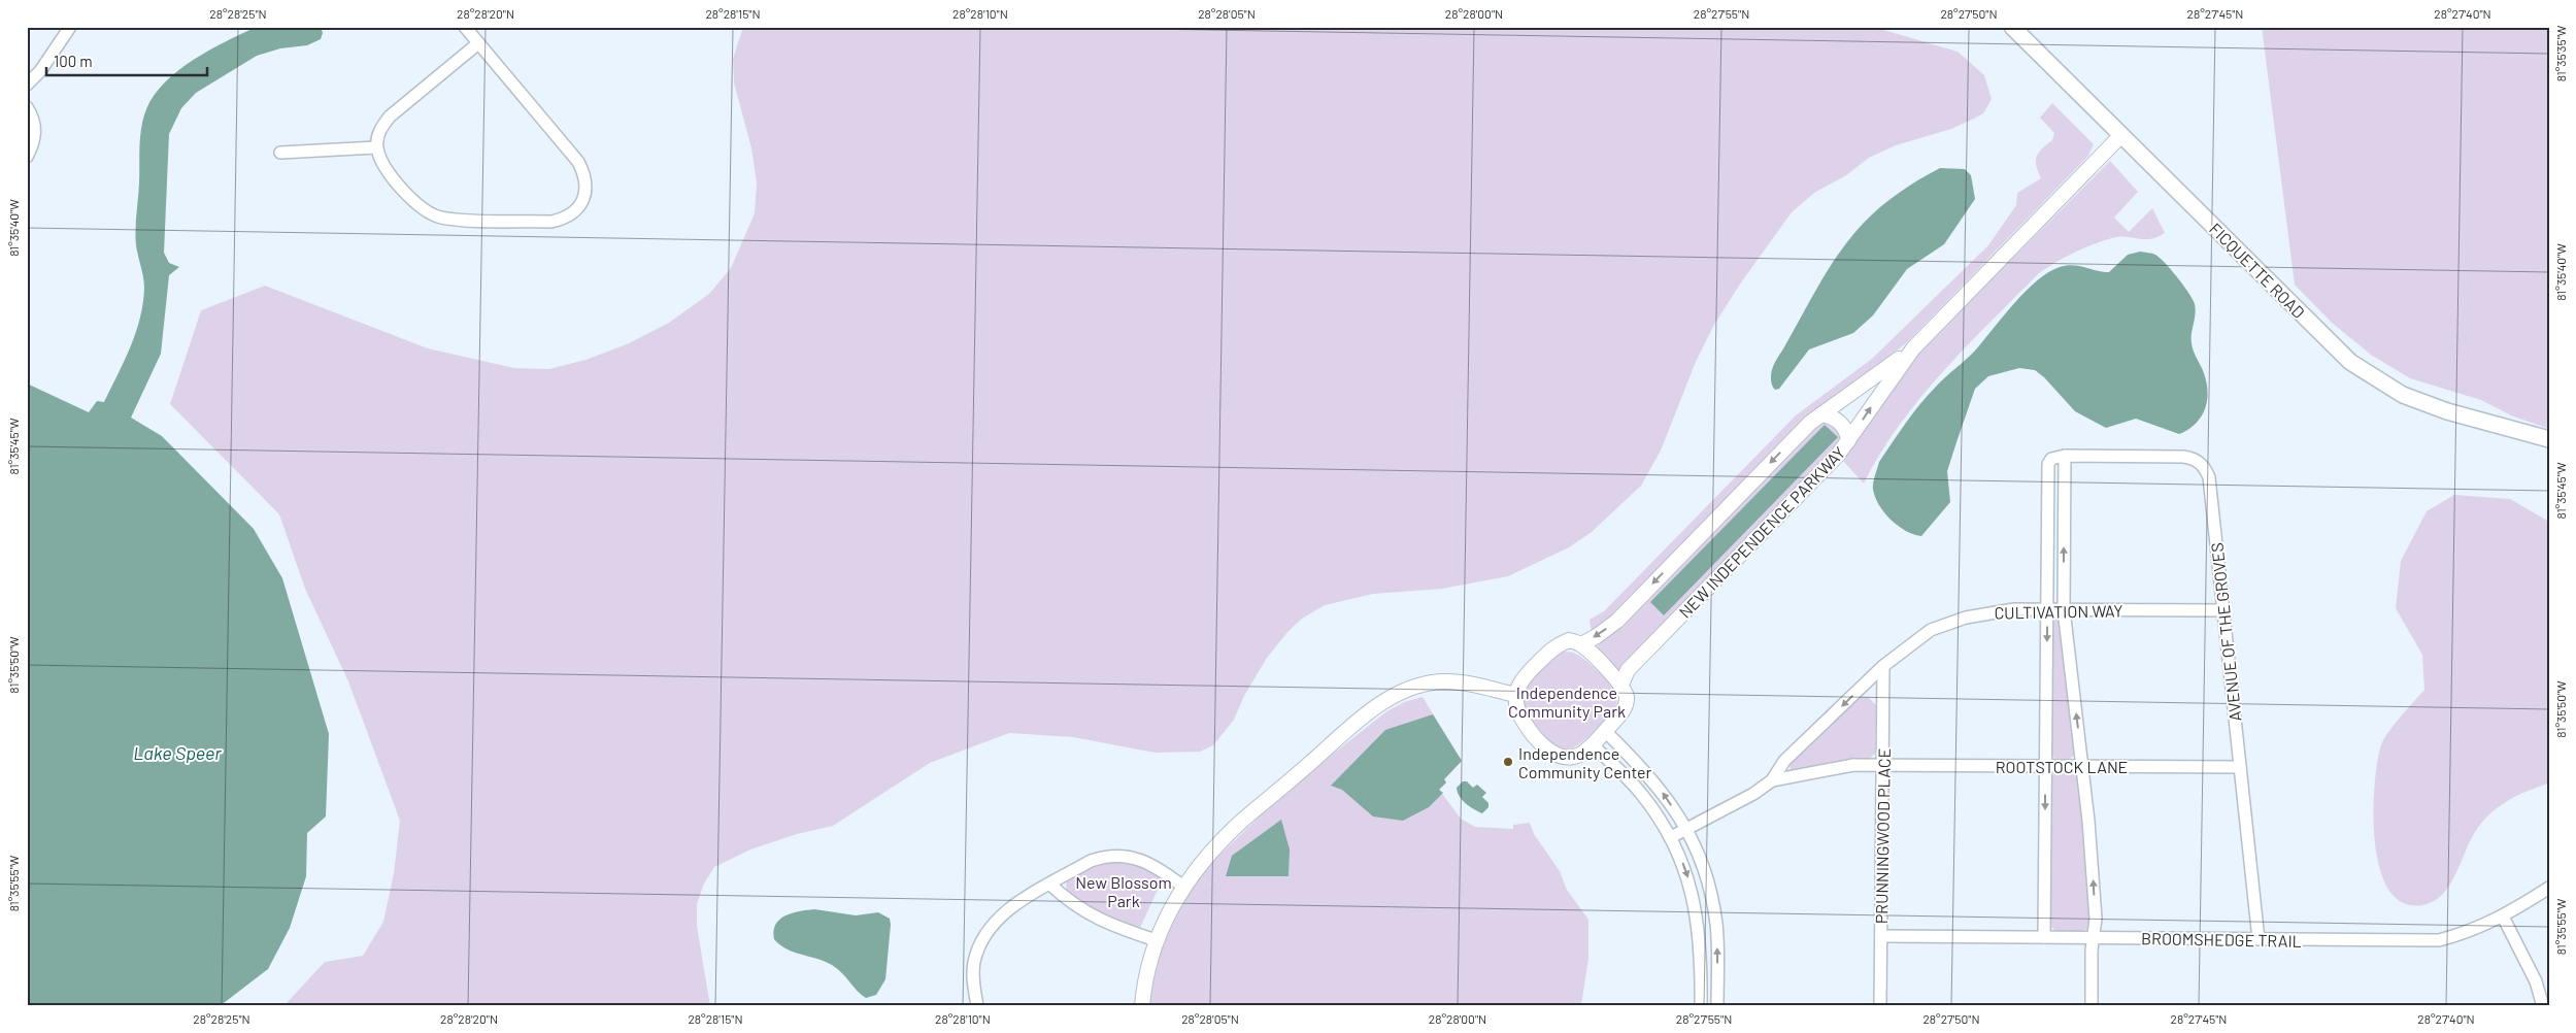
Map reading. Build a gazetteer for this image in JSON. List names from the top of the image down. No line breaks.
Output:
{"streets":{"main road":["FICQUETTE ROAD"],"street":["NEW INDEPENDENCE PARKWAY","CULTIVATION WAY","AVENUE OF THE GROVES","ROOTSTOCK LANE","PRUNNINGWOOD PLACE","BROOMSHEDGE TRAIL"]},"crossings":[["FICQUETTE ROAD","NEW INDEPENDENCE PARKWAY"],["CULTIVATION WAY","AVENUE OF THE GROVES"],["CULTIVATION WAY","ROOTSTOCK LANE"],["CULTIVATION WAY","PRUNNINGWOOD PLACE"],["AVENUE OF THE GROVES","ROOTSTOCK LANE"],["AVENUE OF THE GROVES","BROOMSHEDGE TRAIL"],["ROOTSTOCK LANE","PRUNNINGWOOD PLACE"],["PRUNNINGWOOD PLACE","BROOMSHEDGE TRAIL"]],"water":["Lake Speer"],"parks":["Independence Community Park","New Blossom Park"],"places":["Independence Community Center"],"scale_bar":"100 m","coordinates":["28°28'25\"N","28°28'20\"N","28°28'15\"N","28°28'10\"N","28°28'05\"N","28°28'00\"N","28°27'55\"N","28°27'50\"N","28°27'45\"N","28°27'40\"N","81°35'35\"W","81°35'40\"W","81°35'45\"W","81°35'50\"W","81°35'55\"W"]}
